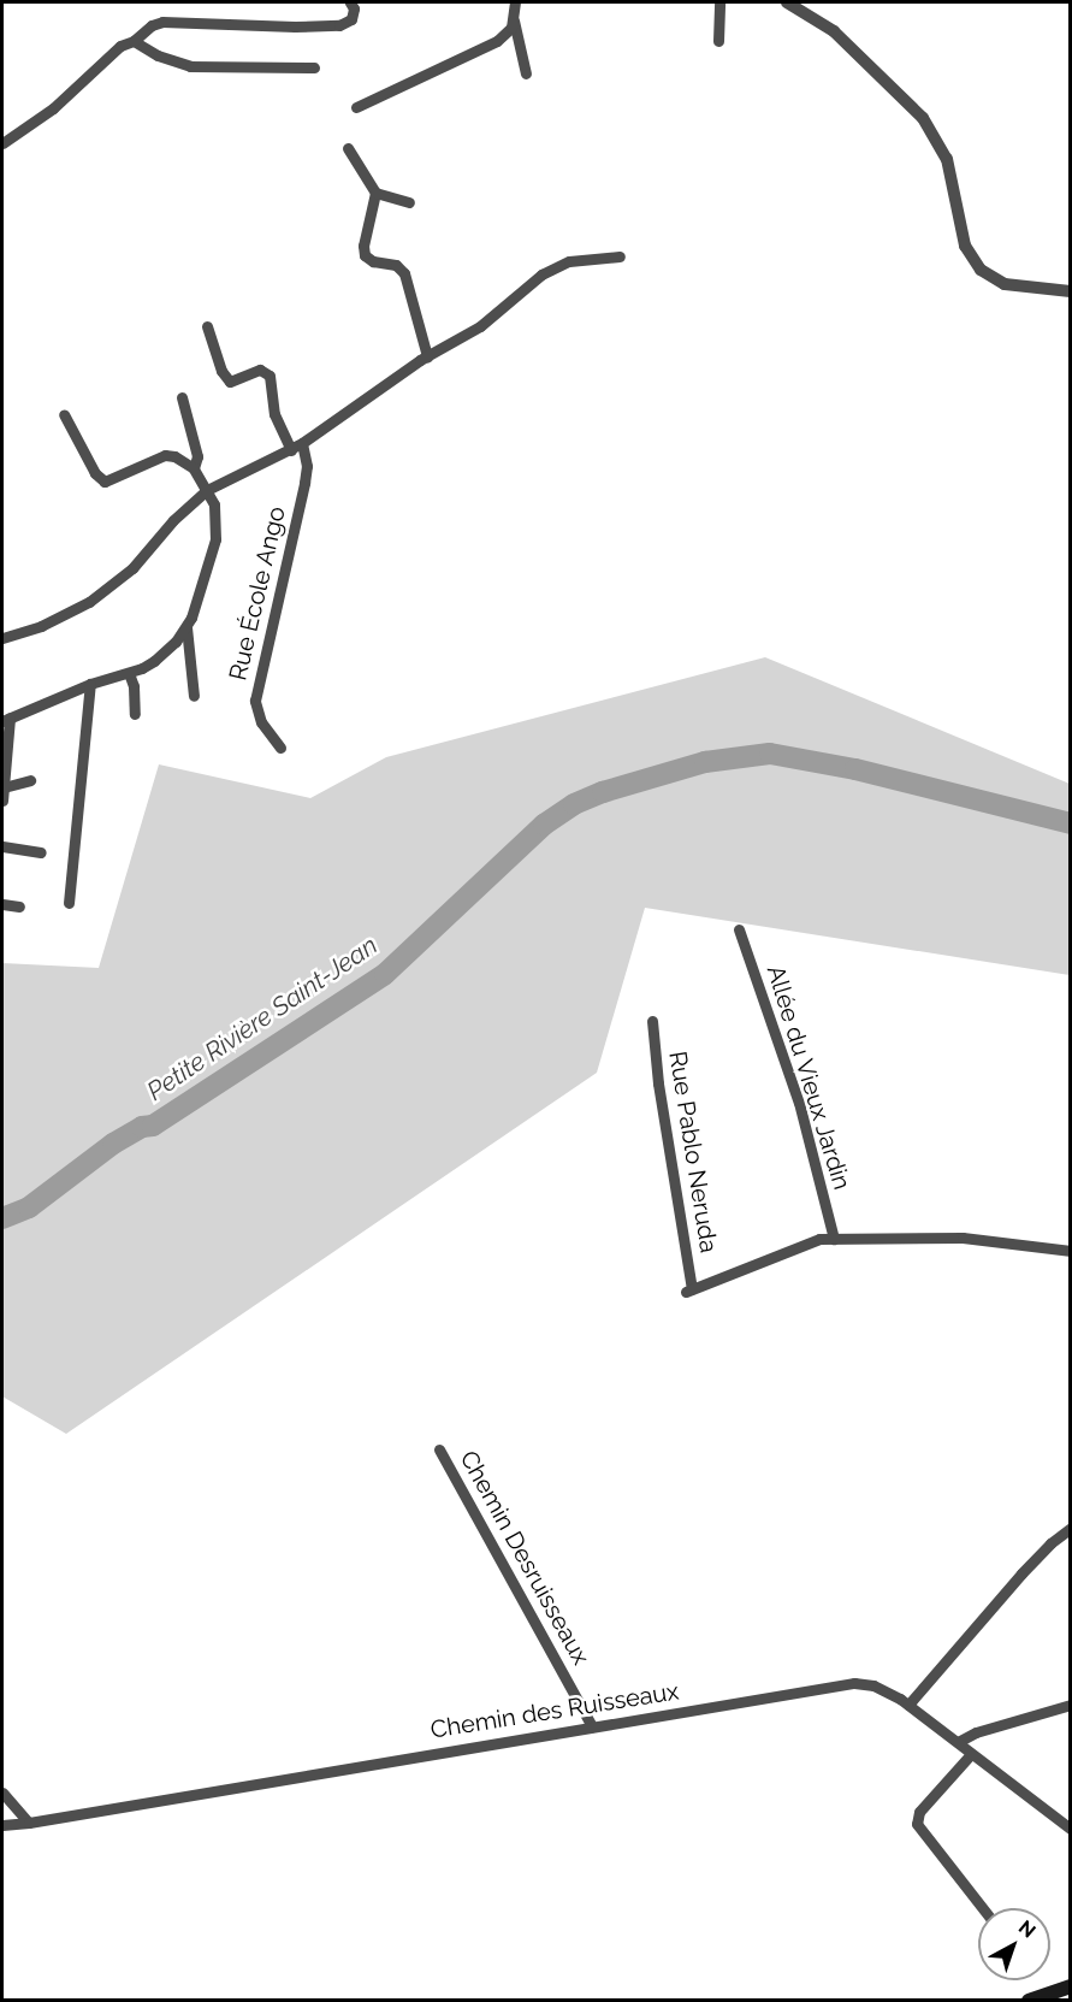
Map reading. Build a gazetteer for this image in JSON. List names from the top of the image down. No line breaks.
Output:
{"streets":{"street":["Rue École Ango","Allée du Vieux Jardin","Rue Pablo Neruda","Chemin Desruisseaux","Chemin des Ruisseaux"]},"crossings":[["Allée du Vieux Jardin","Rue Pablo Neruda"],["Chemin Desruisseaux","Chemin des Ruisseaux"]],"water":["Petite Rivière Saint-Jean"],"north":"top right"}
